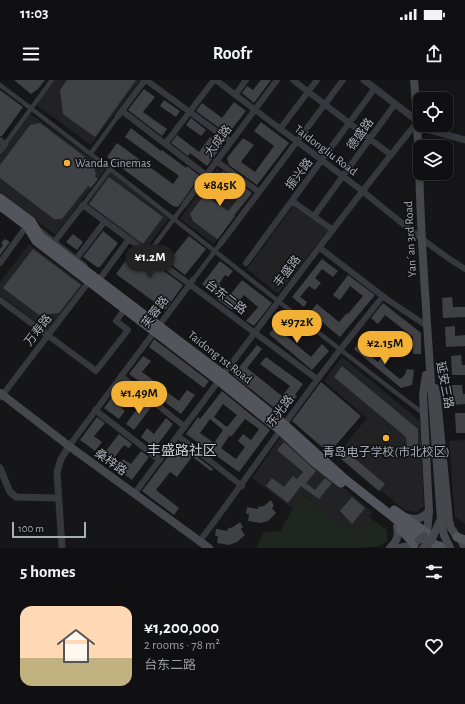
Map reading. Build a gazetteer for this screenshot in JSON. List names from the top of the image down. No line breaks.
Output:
{"streets":{"main road":["Yan´an 3rd Road","Taidong 1st Road","延安三路","桑梓路"],"street":["德盛路","大成路","Taidongliu Road","振兴路","丰盛路","台东二路","芙蓉路","万寿路","东光路"]},"crossings":[["德盛路","Taidongliu Road"],["大成路","Taidongliu Road"],["大成路","台东二路"],["Taidongliu Road","振兴路"],["Taidongliu Road","Yan´an 3rd Road"],["Taidongliu Road","丰盛路"],["Taidongliu Road","芙蓉路"],["Yan´an 3rd Road","延安三路"],["丰盛路","台东二路"],["丰盛路","Taidong 1st Road"],["丰盛路","桑梓路"],["台东二路","芙蓉路"],["台东二路","万寿路"],["台东二路","东光路"],["芙蓉路","Taidong 1st Road"],["芙蓉路","桑梓路"],["万寿路","Taidong 1st Road"],["万寿路","桑梓路"],["Taidong 1st Road","延安三路"],["Taidong 1st Road","东光路"],["东光路","桑梓路"]],"districts":["丰盛路社区"],"places":["Wanda Cinemas","青岛电子学校(市北校区)"],"scale_bar":"100 m","page":{"status":"11:03","header":"Roofr","price":["¥845K","¥1.2M","¥972K","¥2.15M","¥1.49M"],"scale":"100 m","heading":"5 homes","list":[{"name":"¥1,200,000","note":"2 rooms · 78 m² · 台东二路"}]}}
